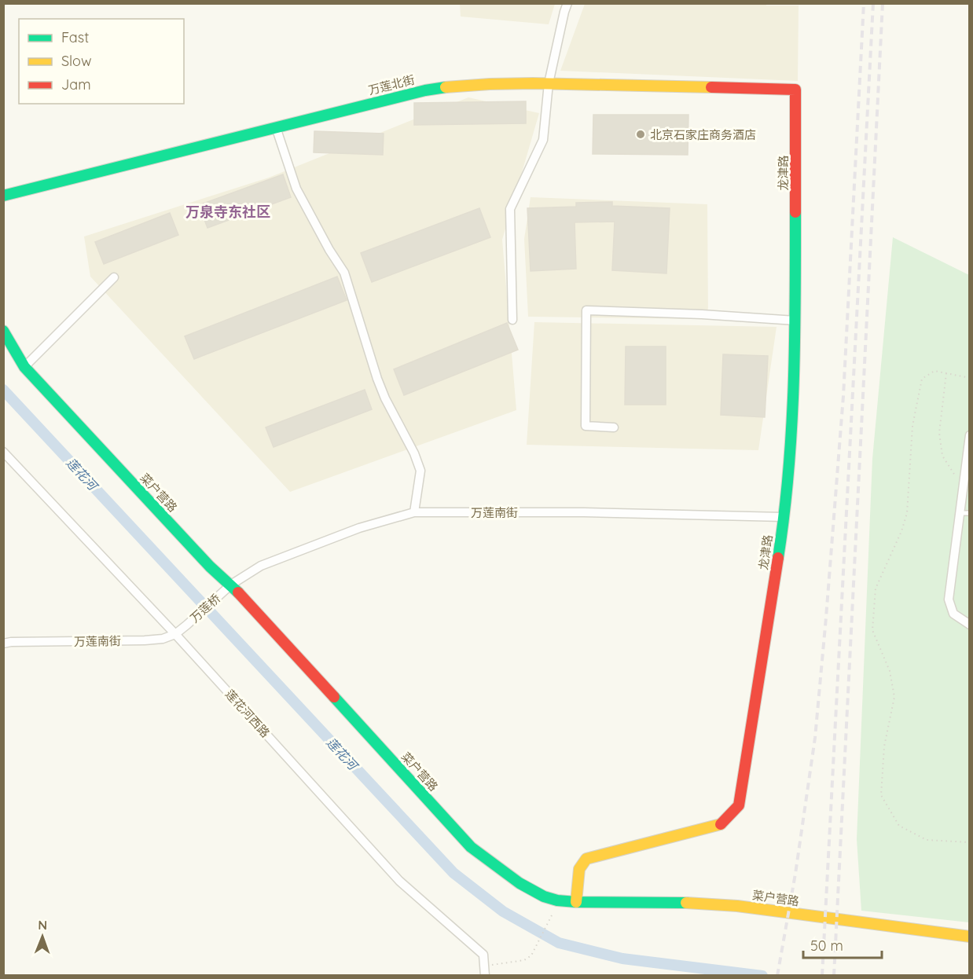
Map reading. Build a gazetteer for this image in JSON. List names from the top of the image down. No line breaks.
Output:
{"streets":{"street":["万莲北街","龙津路","菜户营路","万莲南街","万莲桥","莲花河西路"]},"crossings":[["万莲北街","龙津路"],["龙津路","菜户营路"],["龙津路","万莲南街"],["菜户营路","万莲南街"],["万莲南街","万莲桥"],["万莲南街","莲花河西路"]],"districts":["万泉寺东社区"],"water":["莲花河"],"places":["北京石家庄商务酒店"],"legend":["Fast","Slow","Jam"],"scale_bar":"50 m","north":"top"}
